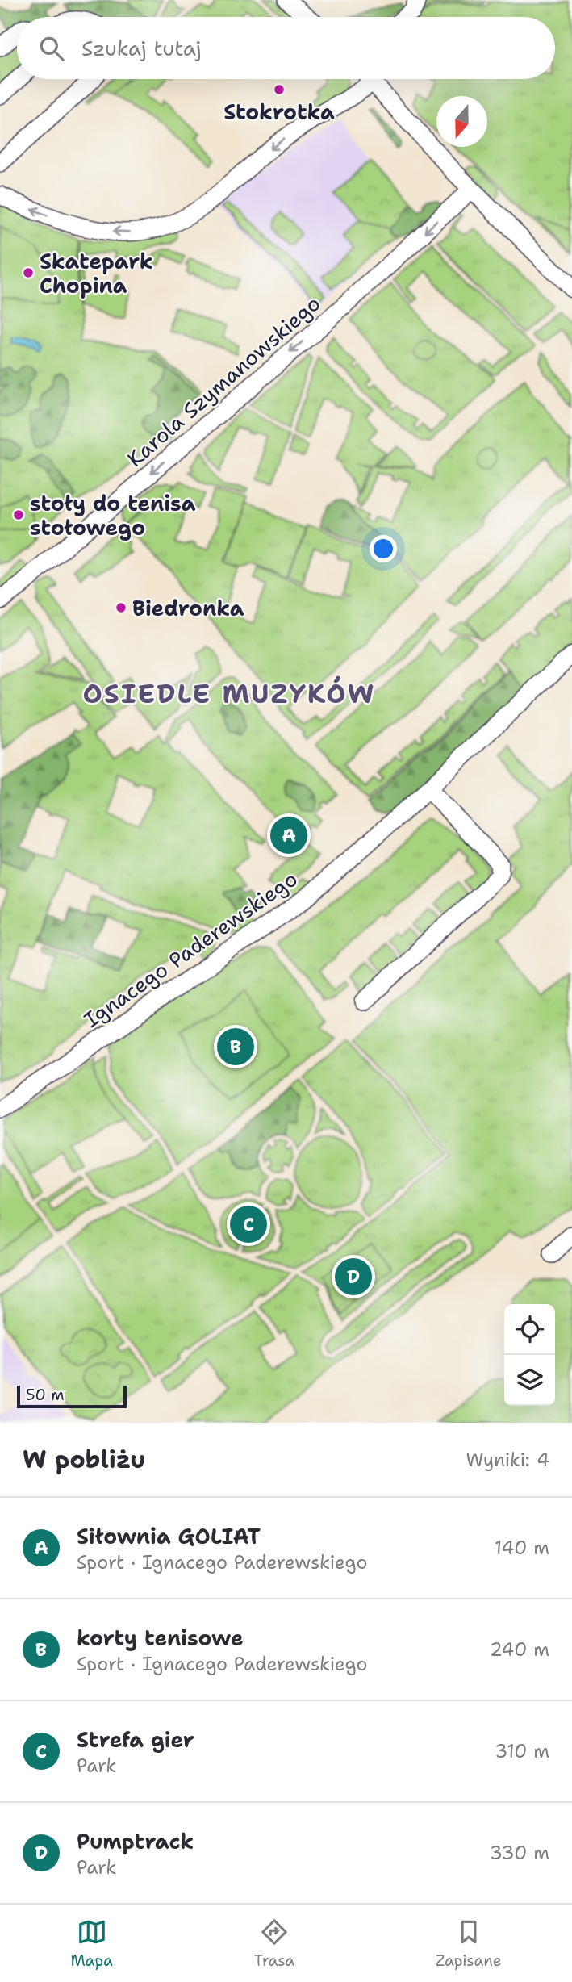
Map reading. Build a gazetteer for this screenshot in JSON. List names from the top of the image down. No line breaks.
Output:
{"streets":{"street":["Karola Szymanowskiego","Ignacego Paderewskiego"]},"one_way":["Karola Szymanowskiego"],"districts":["OSIEDLE MUZYKÓW"],"places":["Stokrotka","Skatepark Chopina","stoły do tenisa stołowego","Biedronka"],"scale_bar":"50 m","north":"bottom","page":{"search":"Szukaj tutaj","pins":["A","B","C","D"],"scale":"50 m","heading":["W pobliżu","Wyniki: 4"],"list":[{"mark":"A","name":"Siłownia GOLIAT","note":"Sport · Ignacego Paderewskiego","value":"140 m"},{"mark":"B","name":"korty tenisowe","note":"Sport · Ignacego Paderewskiego","value":"240 m"},{"mark":"C","name":"Strefa gier","note":"Park","value":"310 m"},{"mark":"D","name":"Pumptrack","note":"Park","value":"330 m"}],"nav":["Mapa","Trasa","Zapisane"]}}
